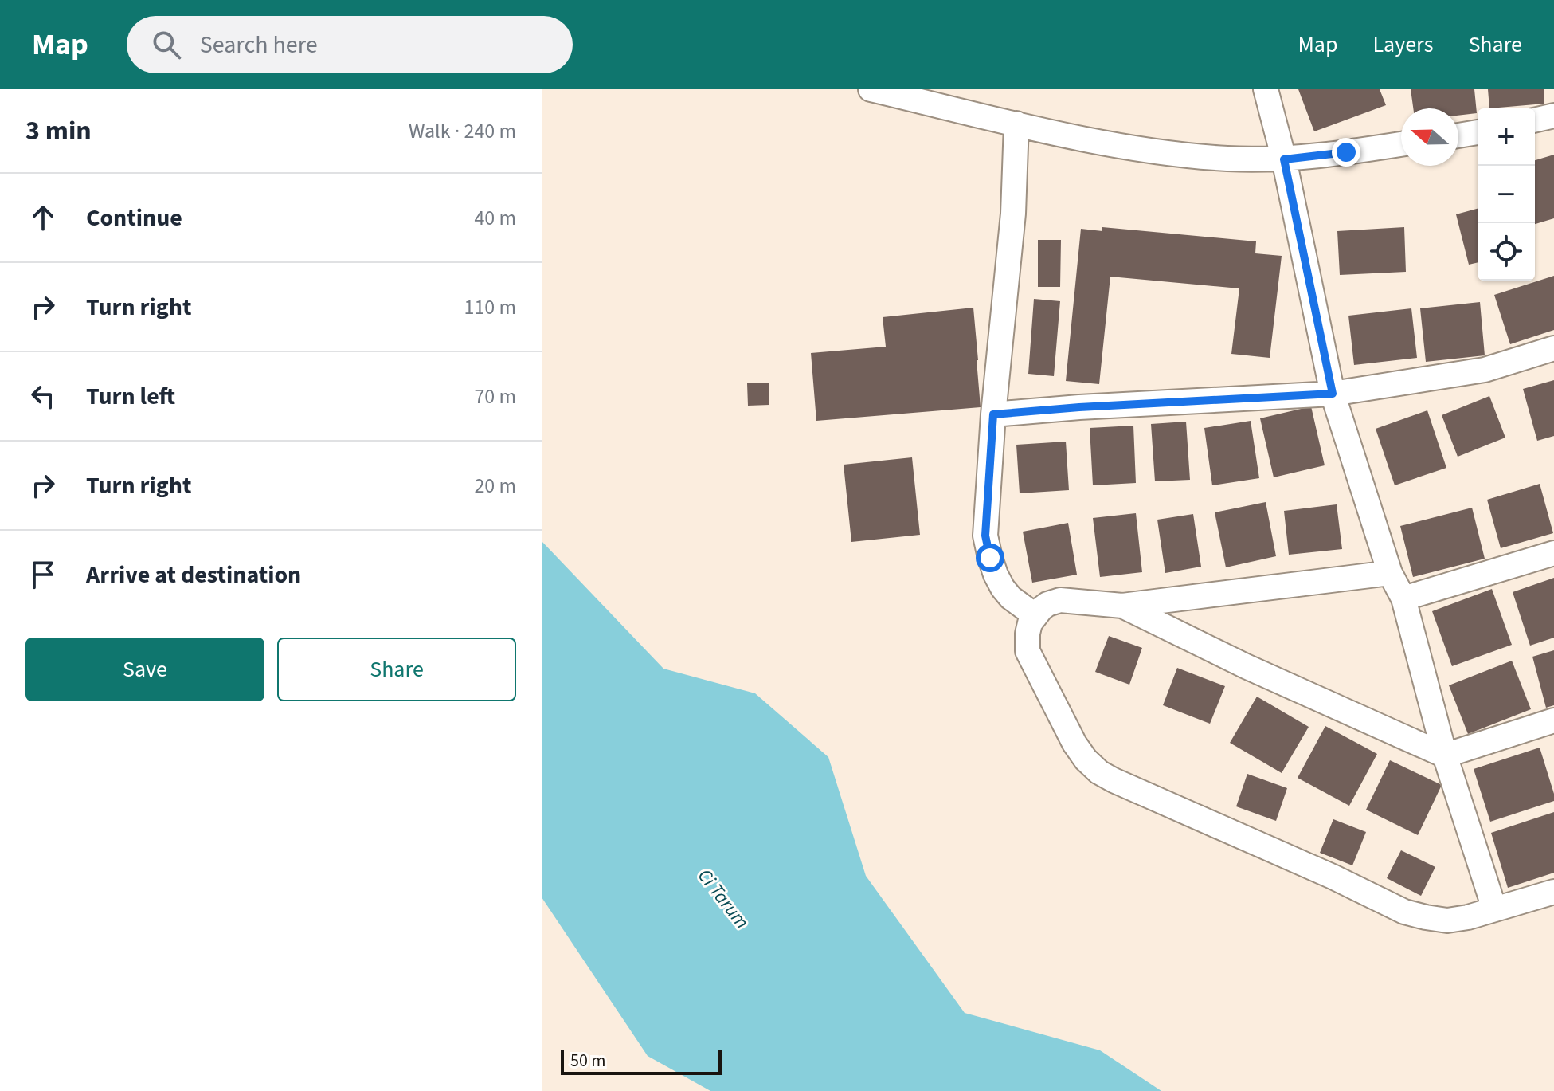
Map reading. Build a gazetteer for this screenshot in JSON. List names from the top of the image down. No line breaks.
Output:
{"water":["Ci Tarum"],"scale_bar":"50 m","north":"left","page":{"header":"Map","search":"Search here","nav":["Map","Layers","Share"],"heading":["3 min","Walk · 240 m"],"map_buttons":["+","−"],"list":[["Continue","40 m"],["Turn right","110 m"],["Turn left","70 m"],["Turn right","20 m"],"Arrive at destination"],"buttons":["Save","Share"],"scale":"50 m"}}
